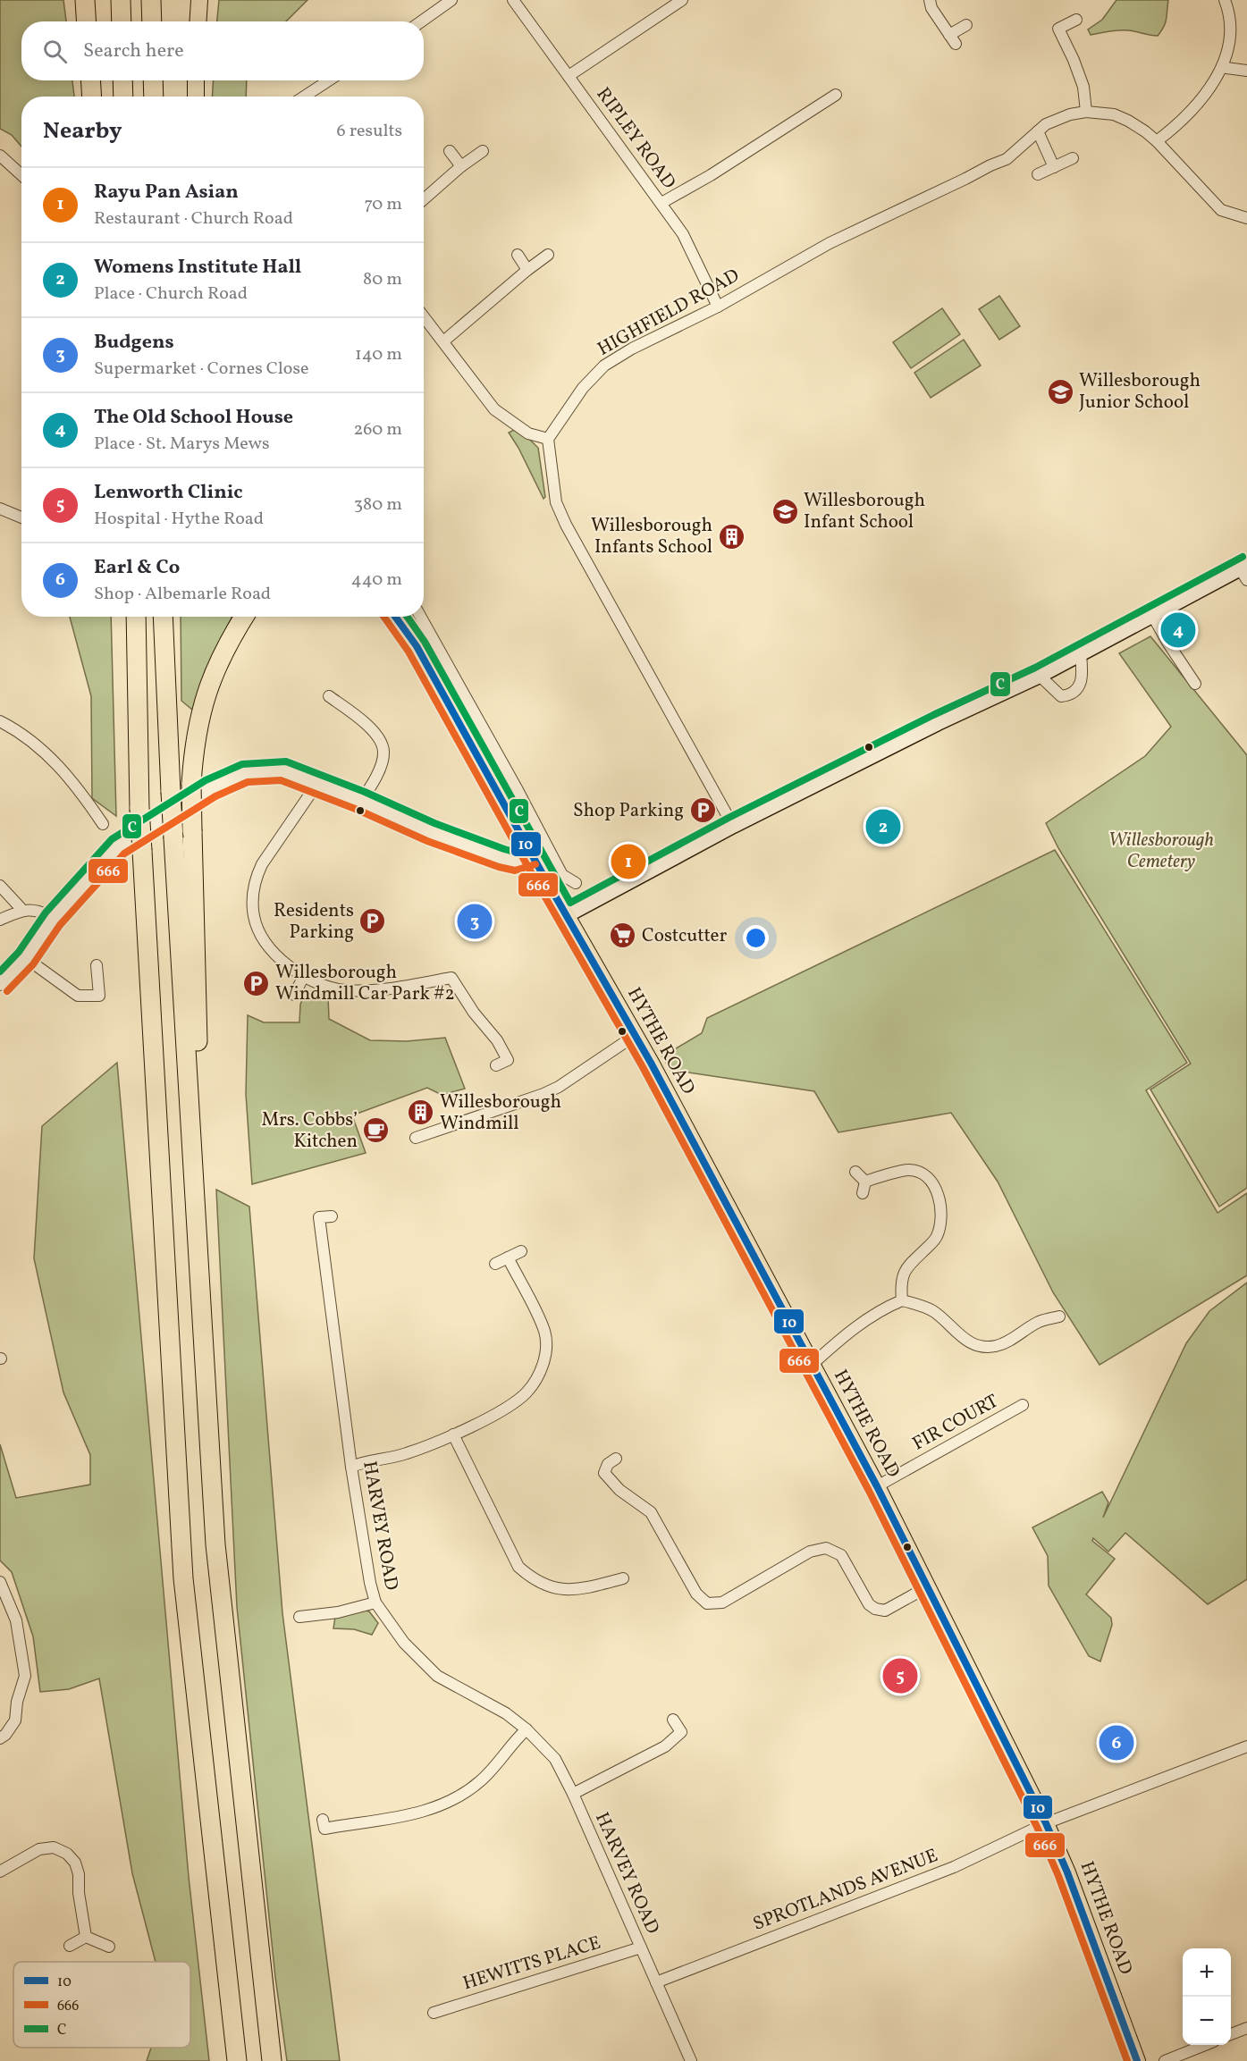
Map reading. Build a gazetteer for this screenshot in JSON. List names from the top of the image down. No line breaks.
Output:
{"streets":{"main road":["HYTHE ROAD"],"street":["RIPLEY ROAD","HIGHFIELD ROAD","FIR COURT","HARVEY ROAD","SPROTLANDS AVENUE","HEWITTS PLACE"]},"crossings":[["RIPLEY ROAD","HIGHFIELD ROAD"],["HYTHE ROAD","FIR COURT"],["HYTHE ROAD","SPROTLANDS AVENUE"],["HARVEY ROAD","SPROTLANDS AVENUE"],["HARVEY ROAD","HEWITTS PLACE"]],"parks":["Willesborough Cemetery"],"places":{"school or university":["Willesborough Junior School","Willesborough Infant School"],"building":["Willesborough Infants School","Willesborough Windmill"],"parking":["Shop Parking","Residents Parking","Willesborough Windmill Car Park #2"],"supermarket":["Costcutter"],"cafe":["Mrs. Cobbs’ Kitchen"]},"lines":["transit line C","transit line 10","transit line 666"],"legend":["10","666","C"],"page":{"search":"Search here","heading":["Nearby","6 results"],"list":[{"mark":"1","name":"Rayu Pan Asian","note":"Restaurant · Church Road","value":"70 m"},{"mark":"2","name":"Womens Institute Hall","note":"Place · Church Road","value":"80 m"},{"mark":"3","name":"Budgens","note":"Supermarket · Cornes Close","value":"140 m"},{"mark":"4","name":"The Old School House","note":"Place · St. Marys Mews","value":"260 m"},{"mark":"5","name":"Lenworth Clinic","note":"Hospital · Hythe Road","value":"380 m"},{"mark":"6","name":"Earl & Co","note":"Shop · Albemarle Road","value":"440 m"}],"pins":["4","2","1","3","5","6"],"map_buttons":["+","−"]}}
